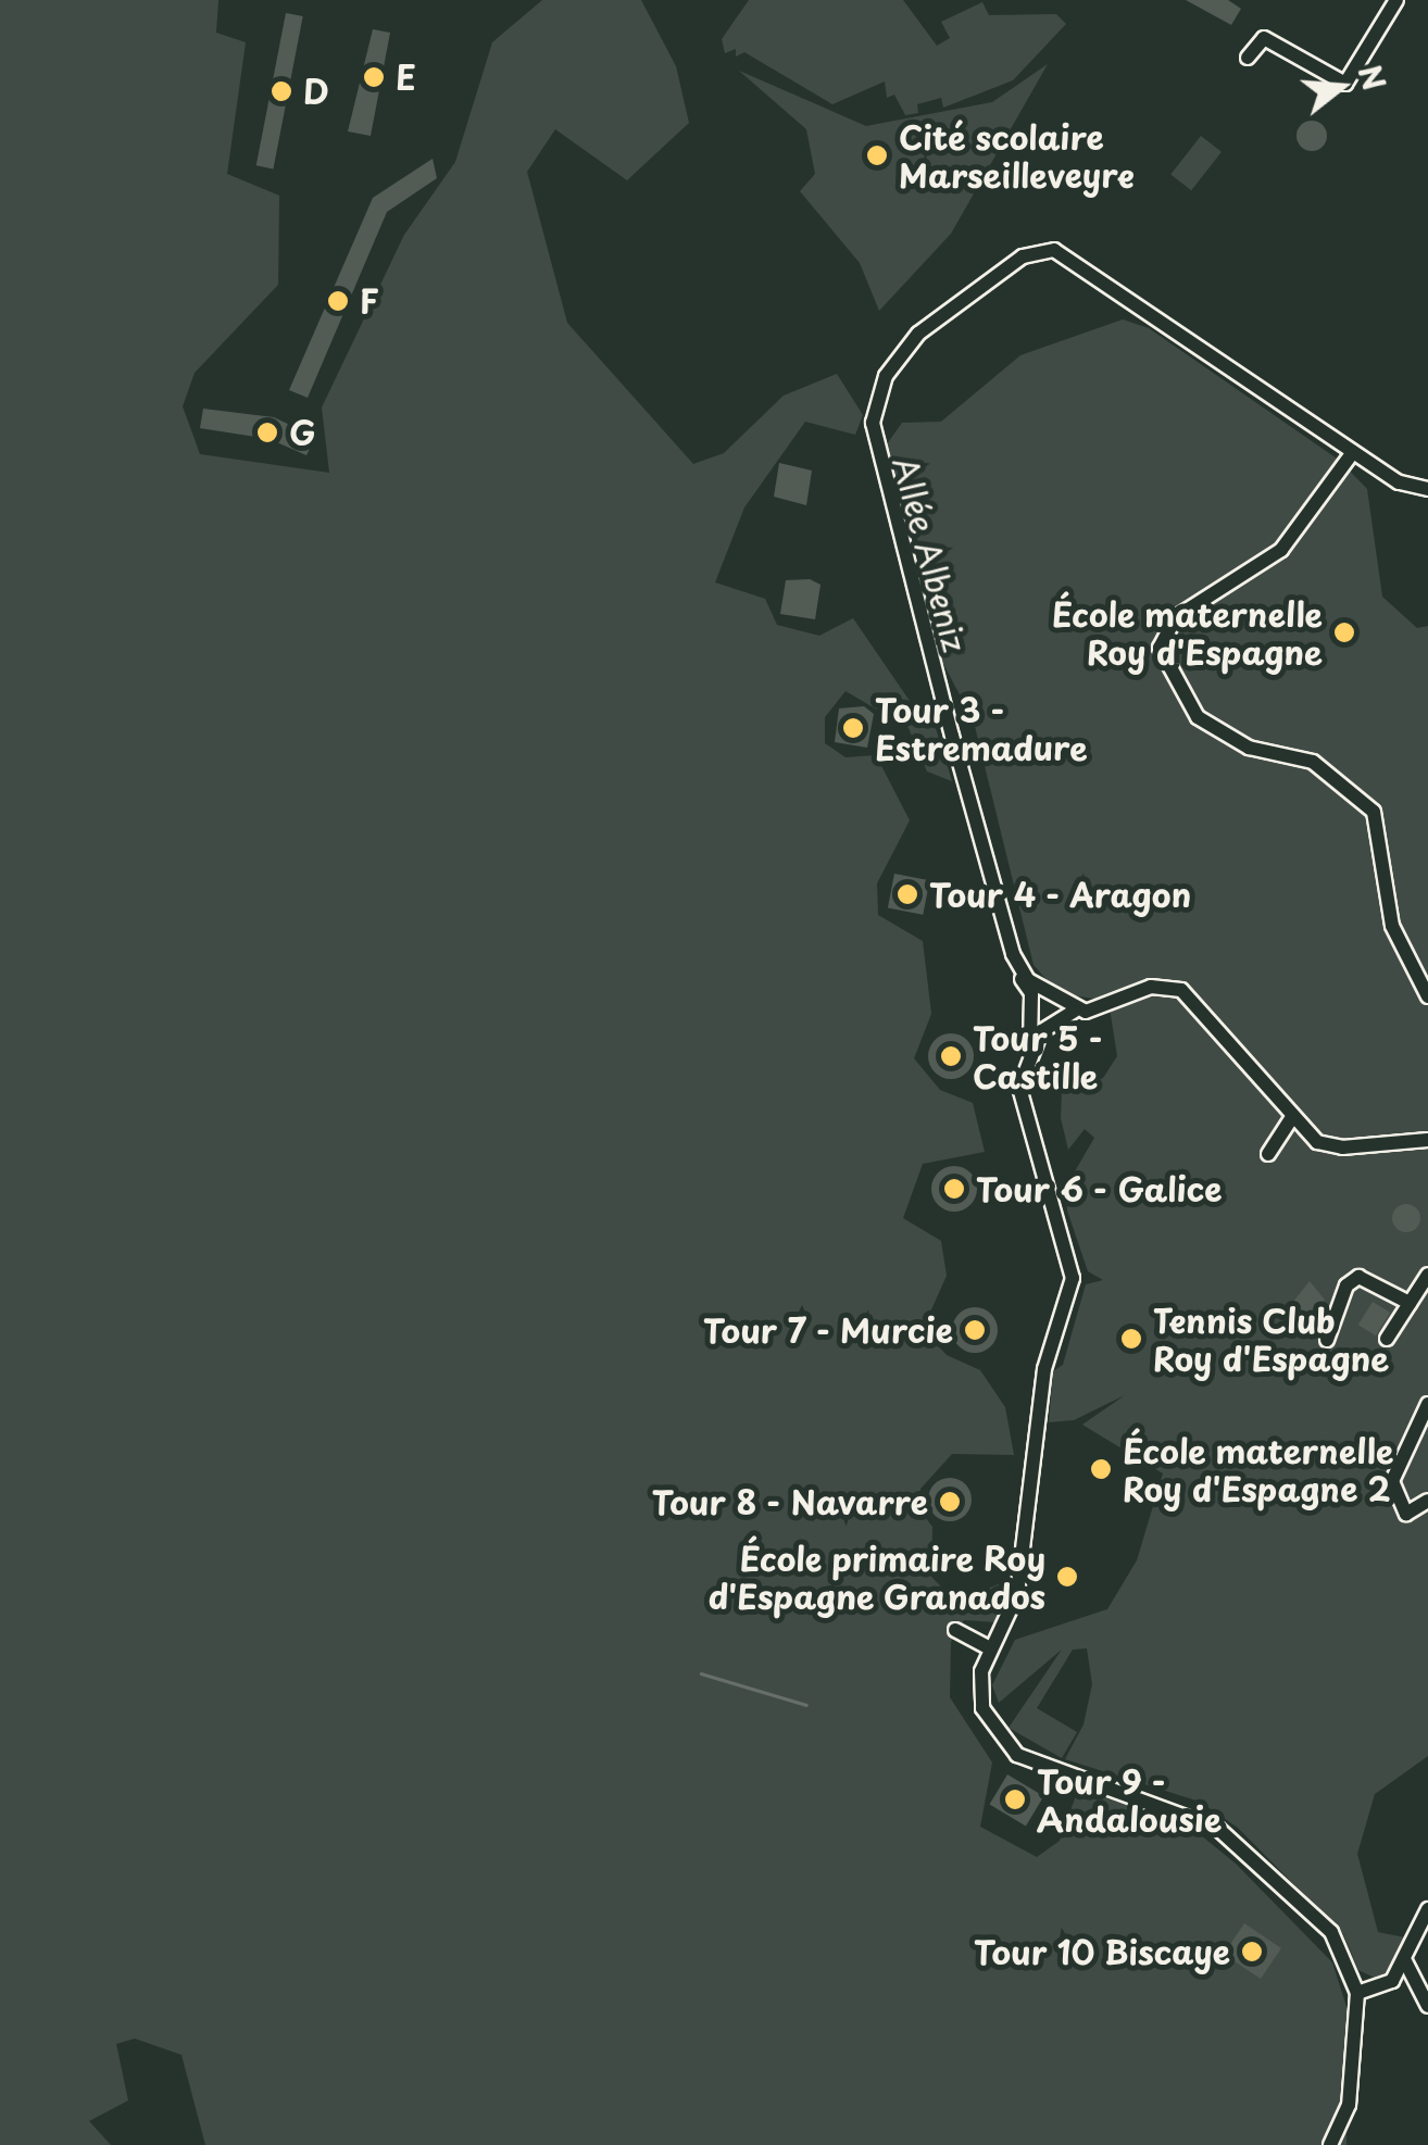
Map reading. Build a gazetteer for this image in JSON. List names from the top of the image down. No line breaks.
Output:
{"streets":{"street":["Allée Albeniz"]},"places":["E","D","Cité scolaire Marseilleveyre","F","G","École maternelle Roy d'Espagne","Tour 3 - Estremadure","Tour 4 - Aragon","Tour 5 - Castille","Tour 6 - Galice","Tour 7 - Murcie","Tennis Club Roy d'Espagne","École maternelle Roy d'Espagne 2","Tour 8 - Navarre","École primaire Roy d'Espagne Granados","Tour 9 - Andalousie","Tour 10 Biscaye"],"north":"right"}
